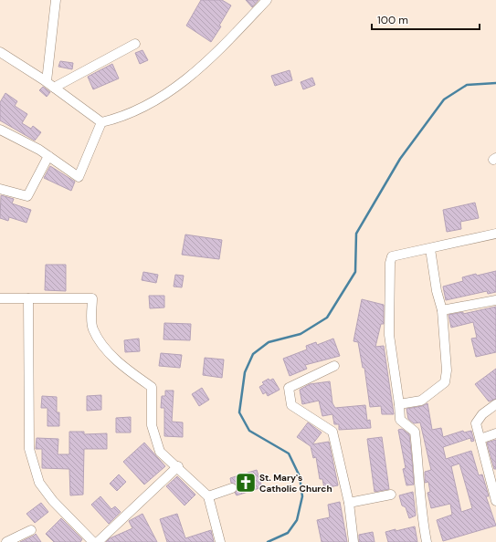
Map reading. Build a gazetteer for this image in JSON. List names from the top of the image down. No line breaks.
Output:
{"places":{"church":["St. Mary's Catholic Church"]},"scale_bar":"100 m"}
